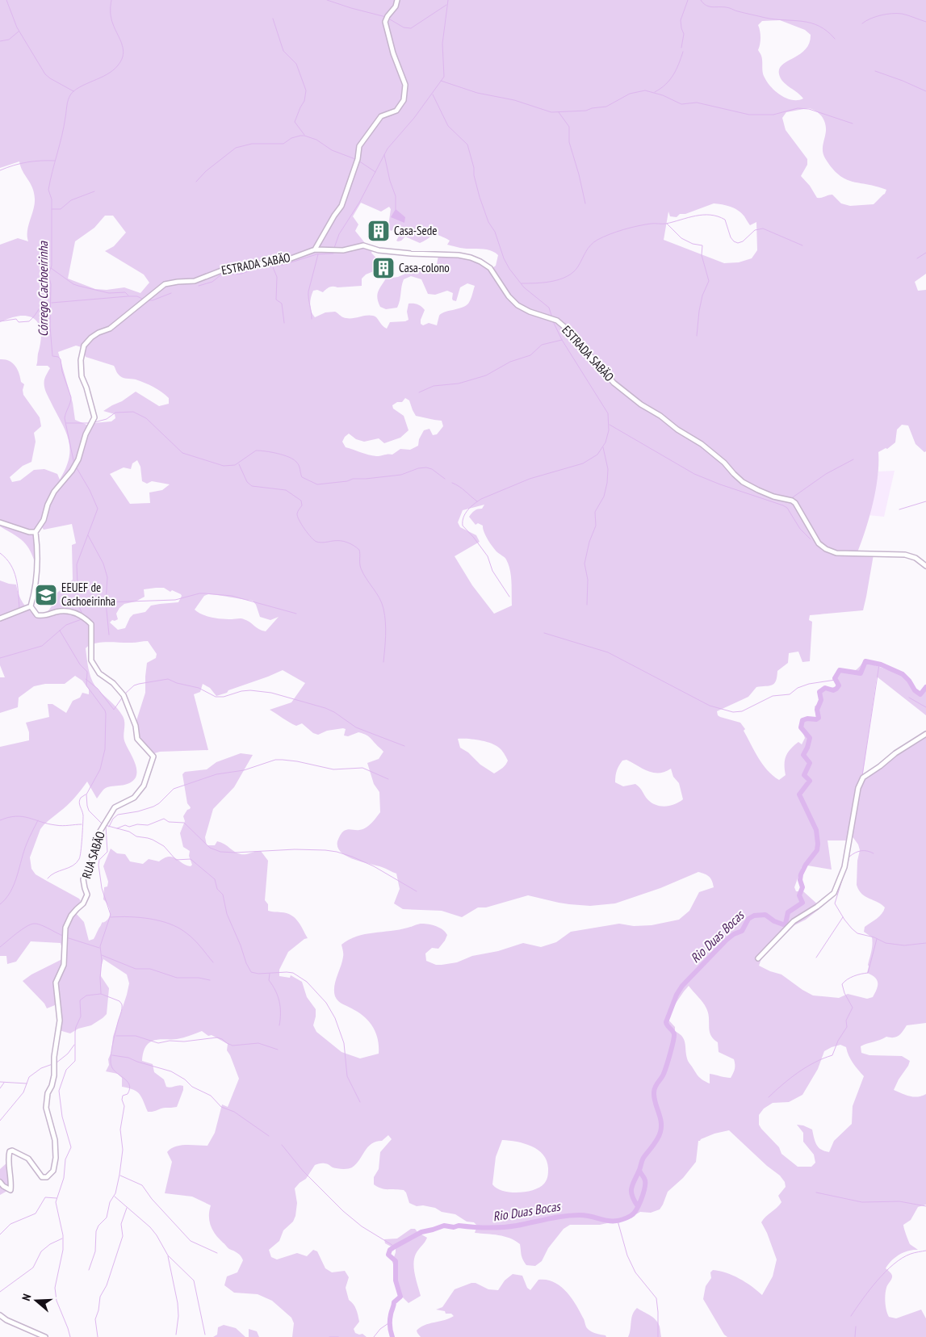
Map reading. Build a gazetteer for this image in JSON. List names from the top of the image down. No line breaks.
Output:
{"streets":{"street":["ESTRADA SABÄO","RUA SABÄO"]},"water":["Córrego Cachoeirinha","Rio Duas Bocas"],"places":{"building":["Casa-Sede","Casa-colono"],"school or university":["EEUEF de Cachoeirinha"]},"north":"left"}
